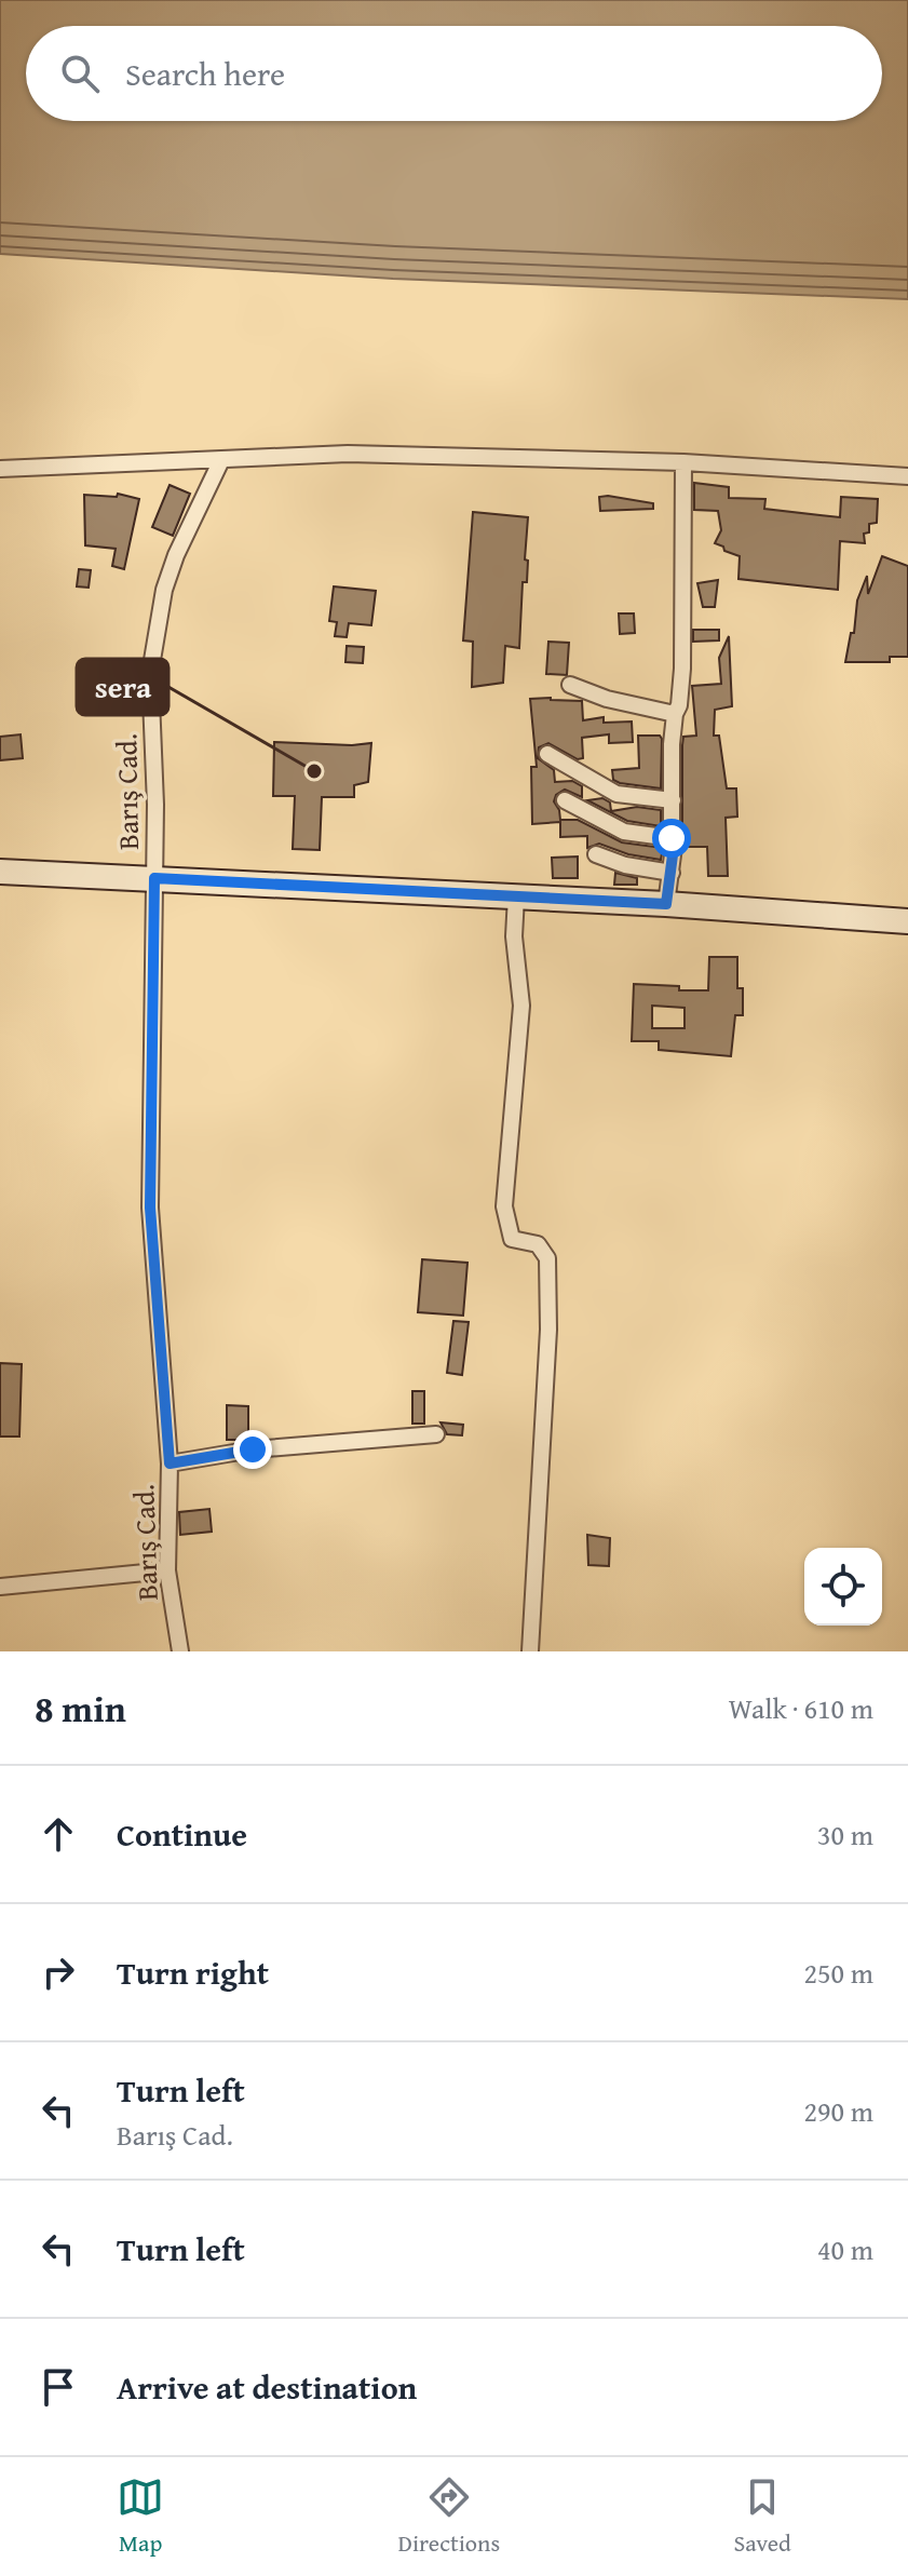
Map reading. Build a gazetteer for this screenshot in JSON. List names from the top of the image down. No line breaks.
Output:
{"streets":{"street":["Barış Cad."]},"places":["sera"],"page":{"search":"Search here","heading":["8 min","Walk · 610 m"],"list":[["Continue","30 m"],["Turn right","250 m"],["Turn left","Barış Cad.","290 m"],["Turn left","40 m"],"Arrive at destination"],"nav":["Map","Directions","Saved"]}}
